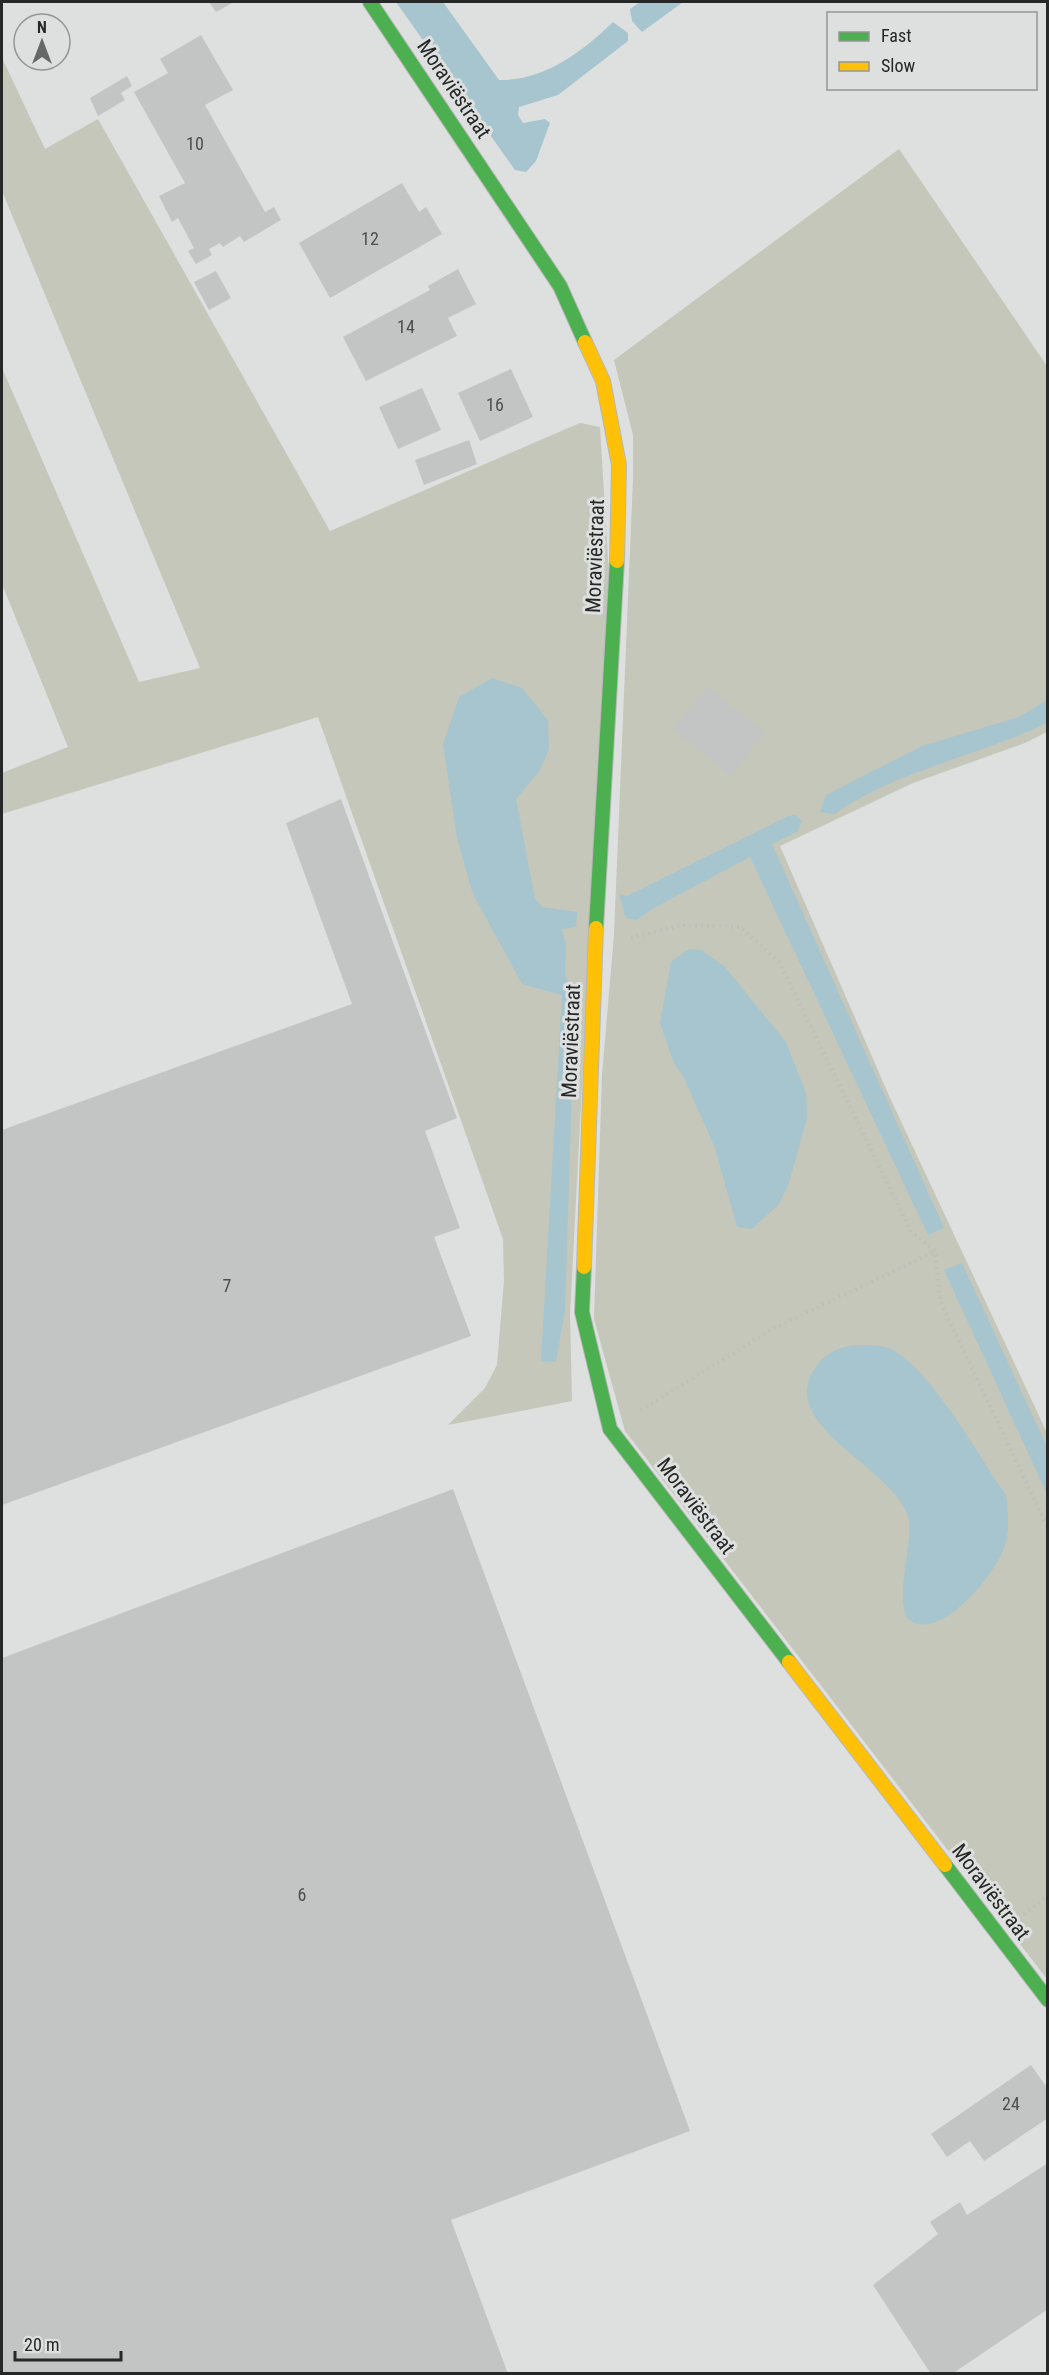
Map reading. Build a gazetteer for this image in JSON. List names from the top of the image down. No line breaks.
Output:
{"streets":{"street":["Moraviëstraat"]},"house_numbers":["10","12","14","16","7","6","24"],"legend":["Fast","Slow"],"scale_bar":"20 m","north":"top"}
